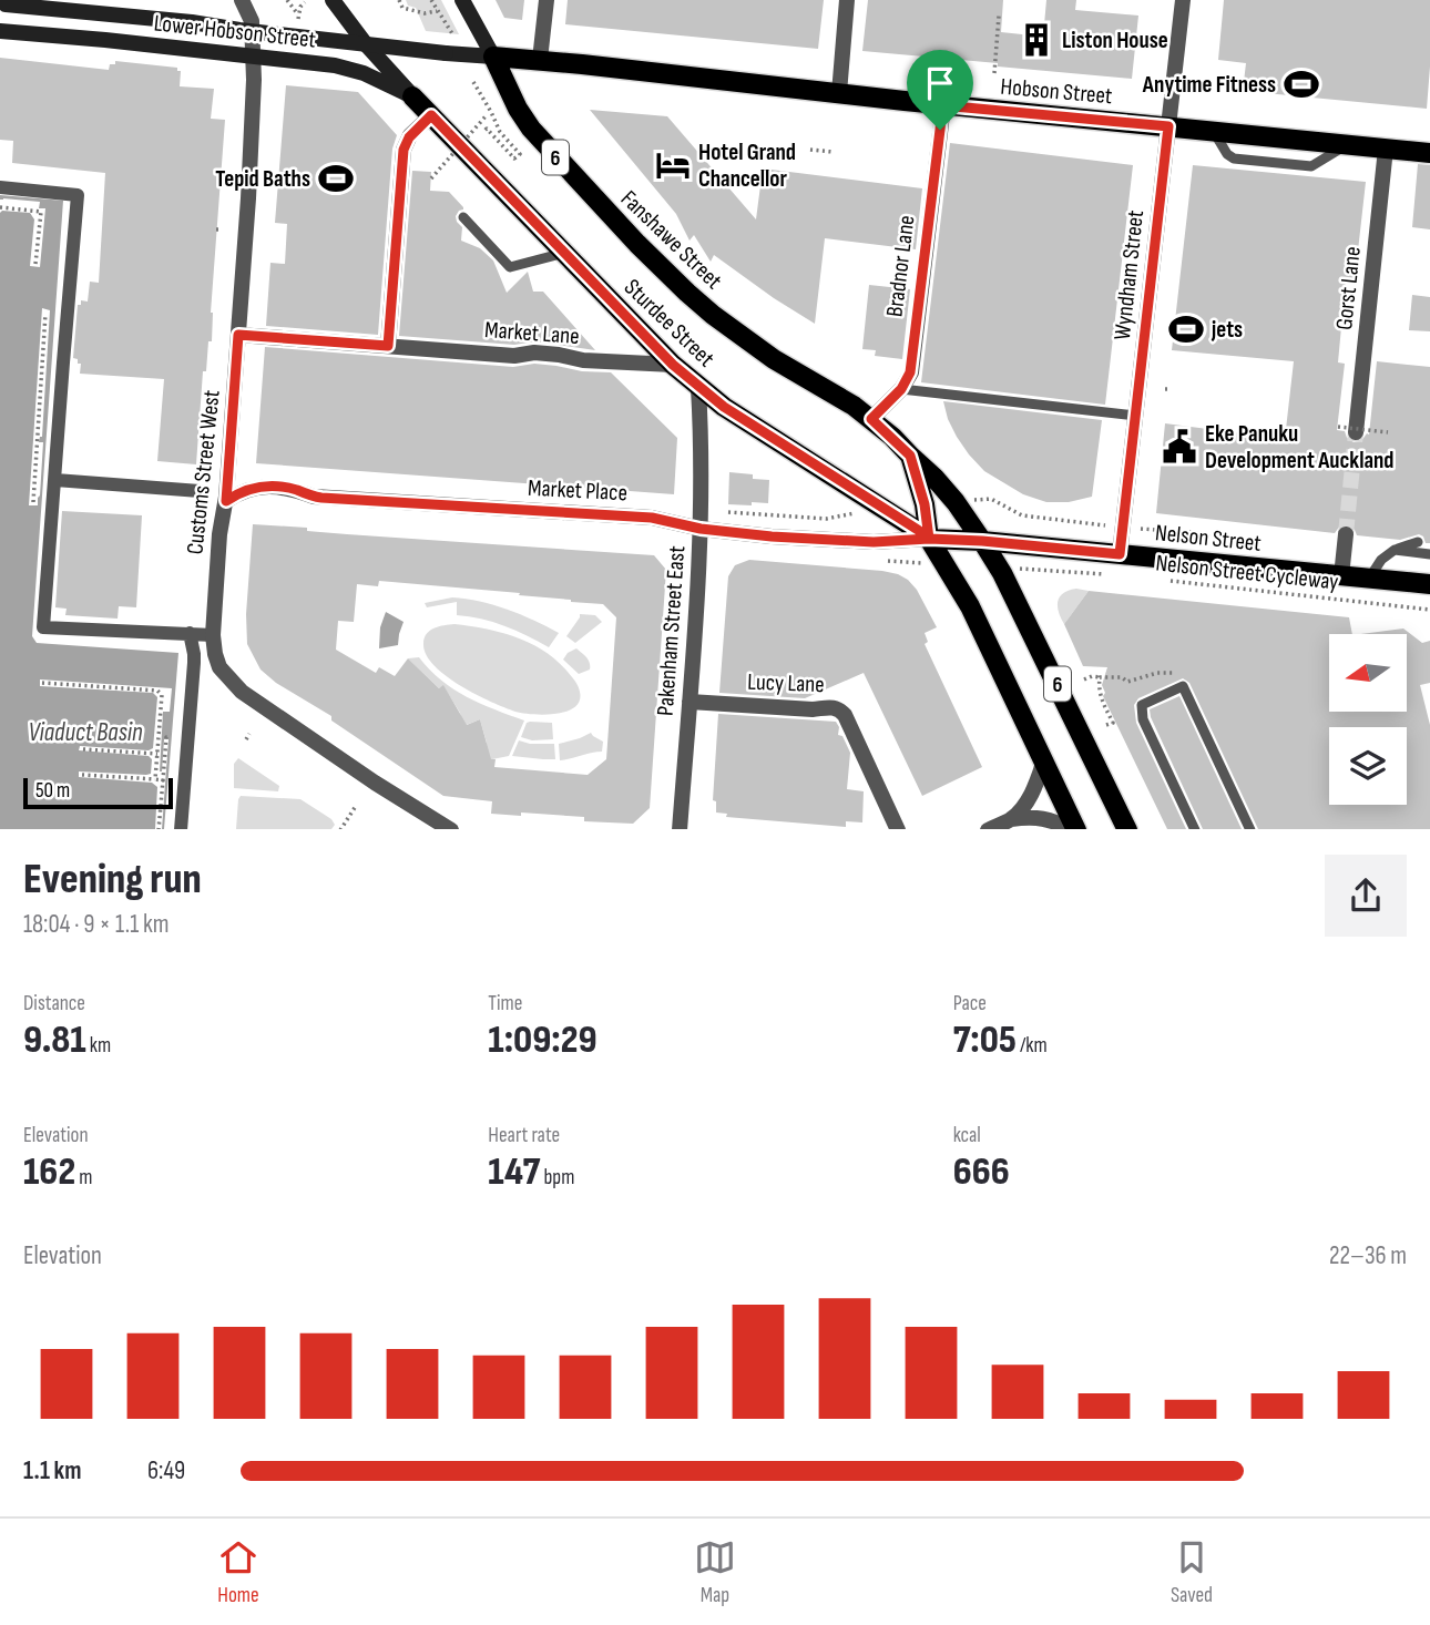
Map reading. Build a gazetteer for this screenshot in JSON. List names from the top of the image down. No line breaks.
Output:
{"streets":{"main road":["Lower Hobson Street","Hobson Street","6","Fanshawe Street","Sturdee Street","Nelson Street"],"street":["Bradnor Lane","Wyndham Street","Gorst Lane","Market Lane","Customs Street West","Market Place","Pakenham Street East","Lucy Lane"],"path":["Nelson Street Cycleway"]},"crossings":[["Lower Hobson Street","Hobson Street"],["Lower Hobson Street","Fanshawe Street"],["Lower Hobson Street","Sturdee Street"],["Lower Hobson Street","Customs Street West"],["Hobson Street","Fanshawe Street"],["Hobson Street","Bradnor Lane"],["Hobson Street","Wyndham Street"],["Hobson Street","Gorst Lane"],["6","Fanshawe Street"],["6","Sturdee Street"],["6","Market Place"],["6","Nelson Street"],["Fanshawe Street","Bradnor Lane"],["Fanshawe Street","Nelson Street"],["Wyndham Street","Nelson Street"],["Sturdee Street","Market Lane"],["Sturdee Street","Market Place"],["Sturdee Street","Nelson Street"],["Sturdee Street","Pakenham Street East"],["Market Lane","Customs Street West"],["Customs Street West","Market Place"],["Market Place","Nelson Street"],["Market Place","Pakenham Street East"],["Pakenham Street East","Lucy Lane"]],"water":["Viaduct Basin"],"places":{"building":["Liston House"],"sports":["Anytime Fitness","Tepid Baths","jets"],"hotel":["Hotel Grand Chancellor"],"public building":["Eke Panuku Development Auckland"]},"scale_bar":"50 m","north":"left","page":{"scale":"50 m","heading":["Evening run","18:04 · 9 × 1.1 km"],"stats":[["Distance","9.81 km"],["Time","1:09:29"],["Pace","7:05 /km"],["Elevation","162 m"],["Heart rate","147 bpm"],["kcal","666"]],"chart":["Elevation","22–36 m"],"list":[{"name":"1.1 km","note":"6:49"}],"tabs":["Home","Map","Saved"]}}
